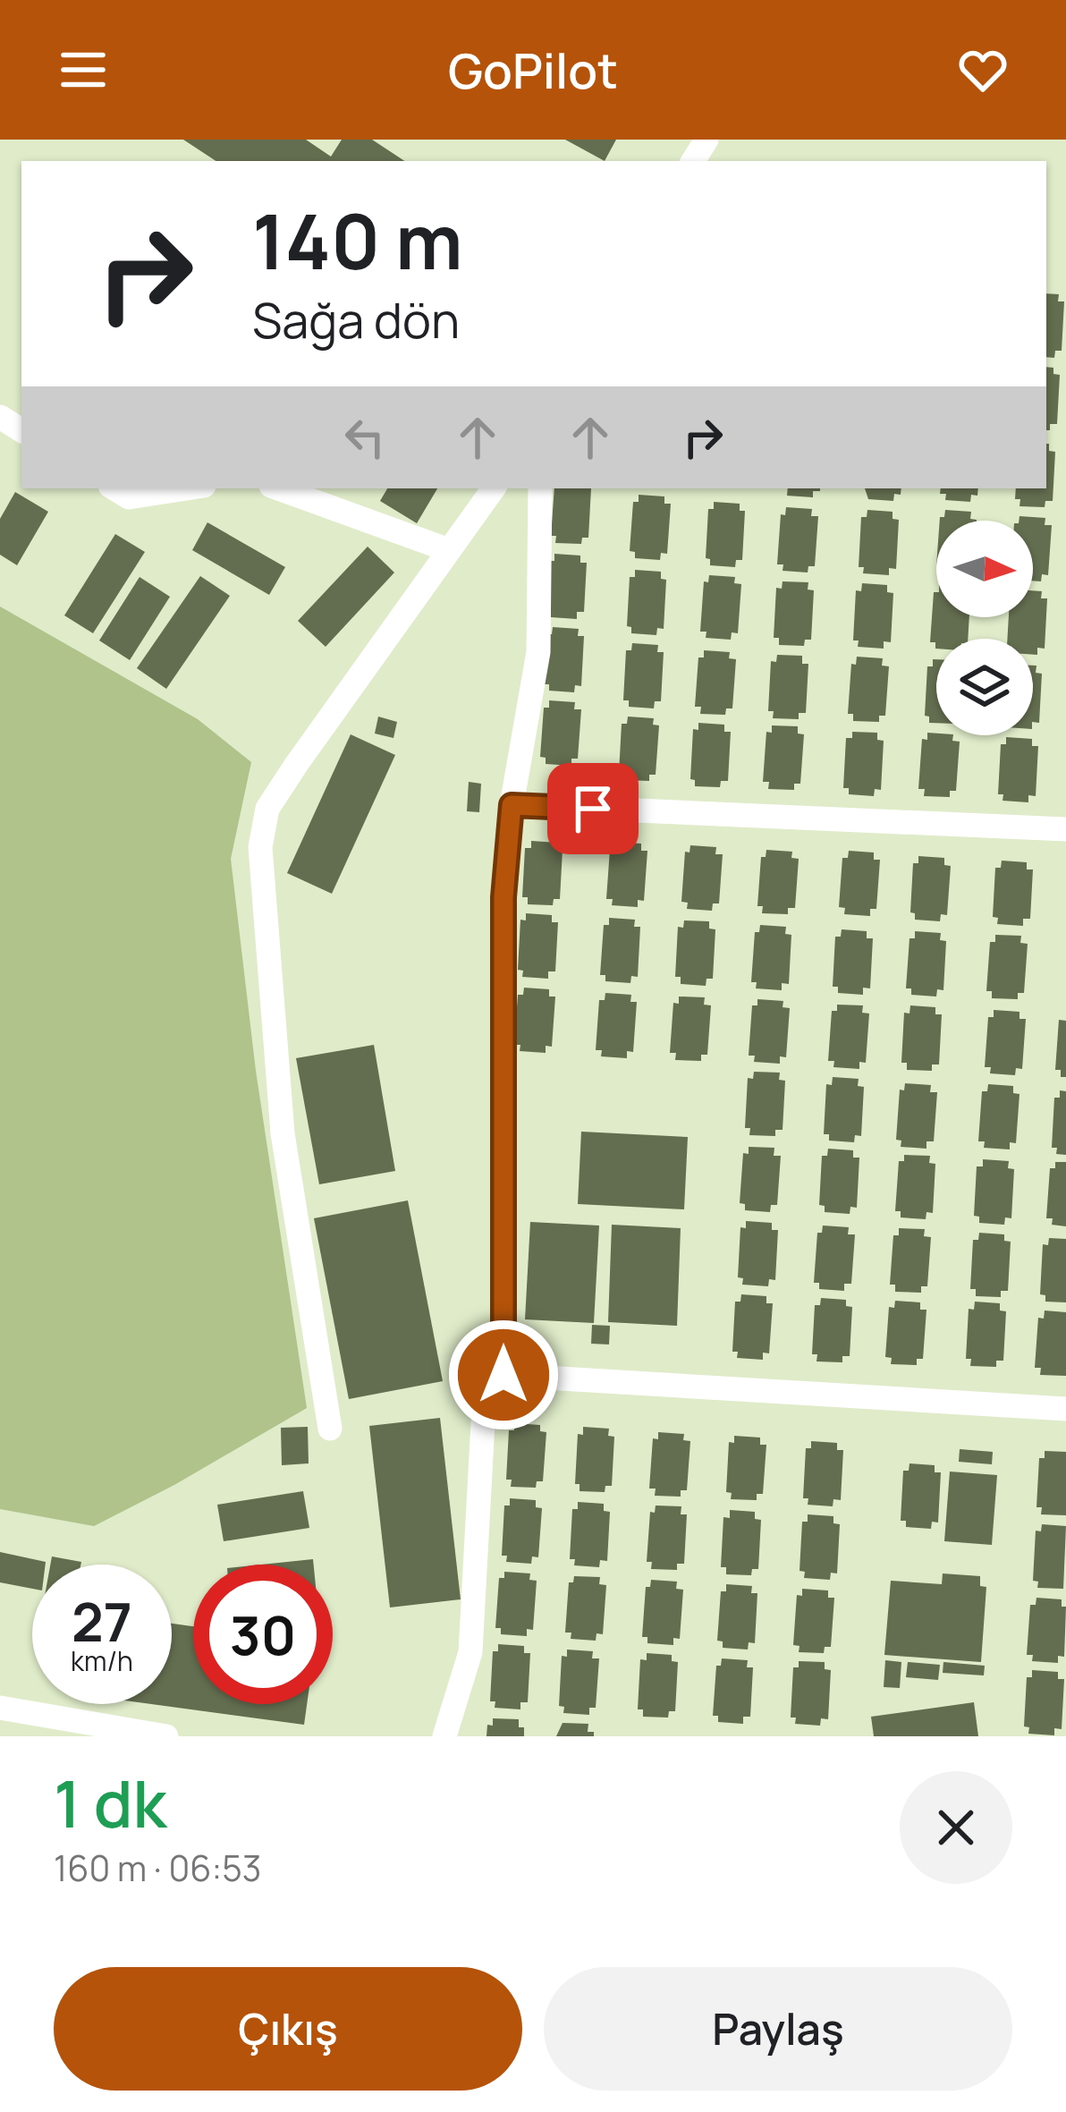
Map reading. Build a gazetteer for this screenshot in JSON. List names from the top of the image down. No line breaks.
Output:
{"north":"right","page":{"header":"GoPilot","turn":["140 m","Sağa dön"],"speed":"27 km/h","limit":"30","heading":["1 dk","160 m · 06:53"],"buttons":["Çıkış","Paylaş"]}}
